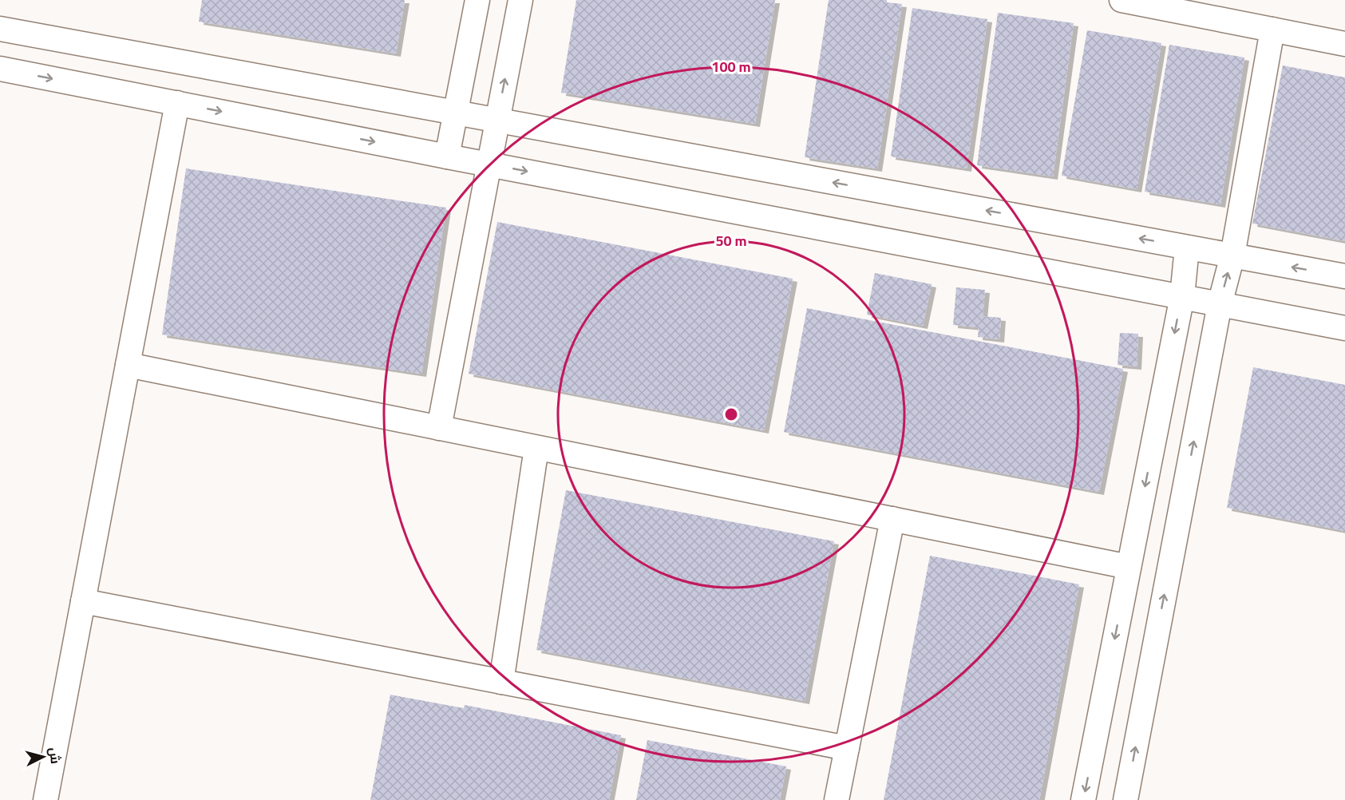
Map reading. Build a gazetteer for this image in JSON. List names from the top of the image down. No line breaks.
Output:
{"north":"right","rings":["100 m","50 m"]}
